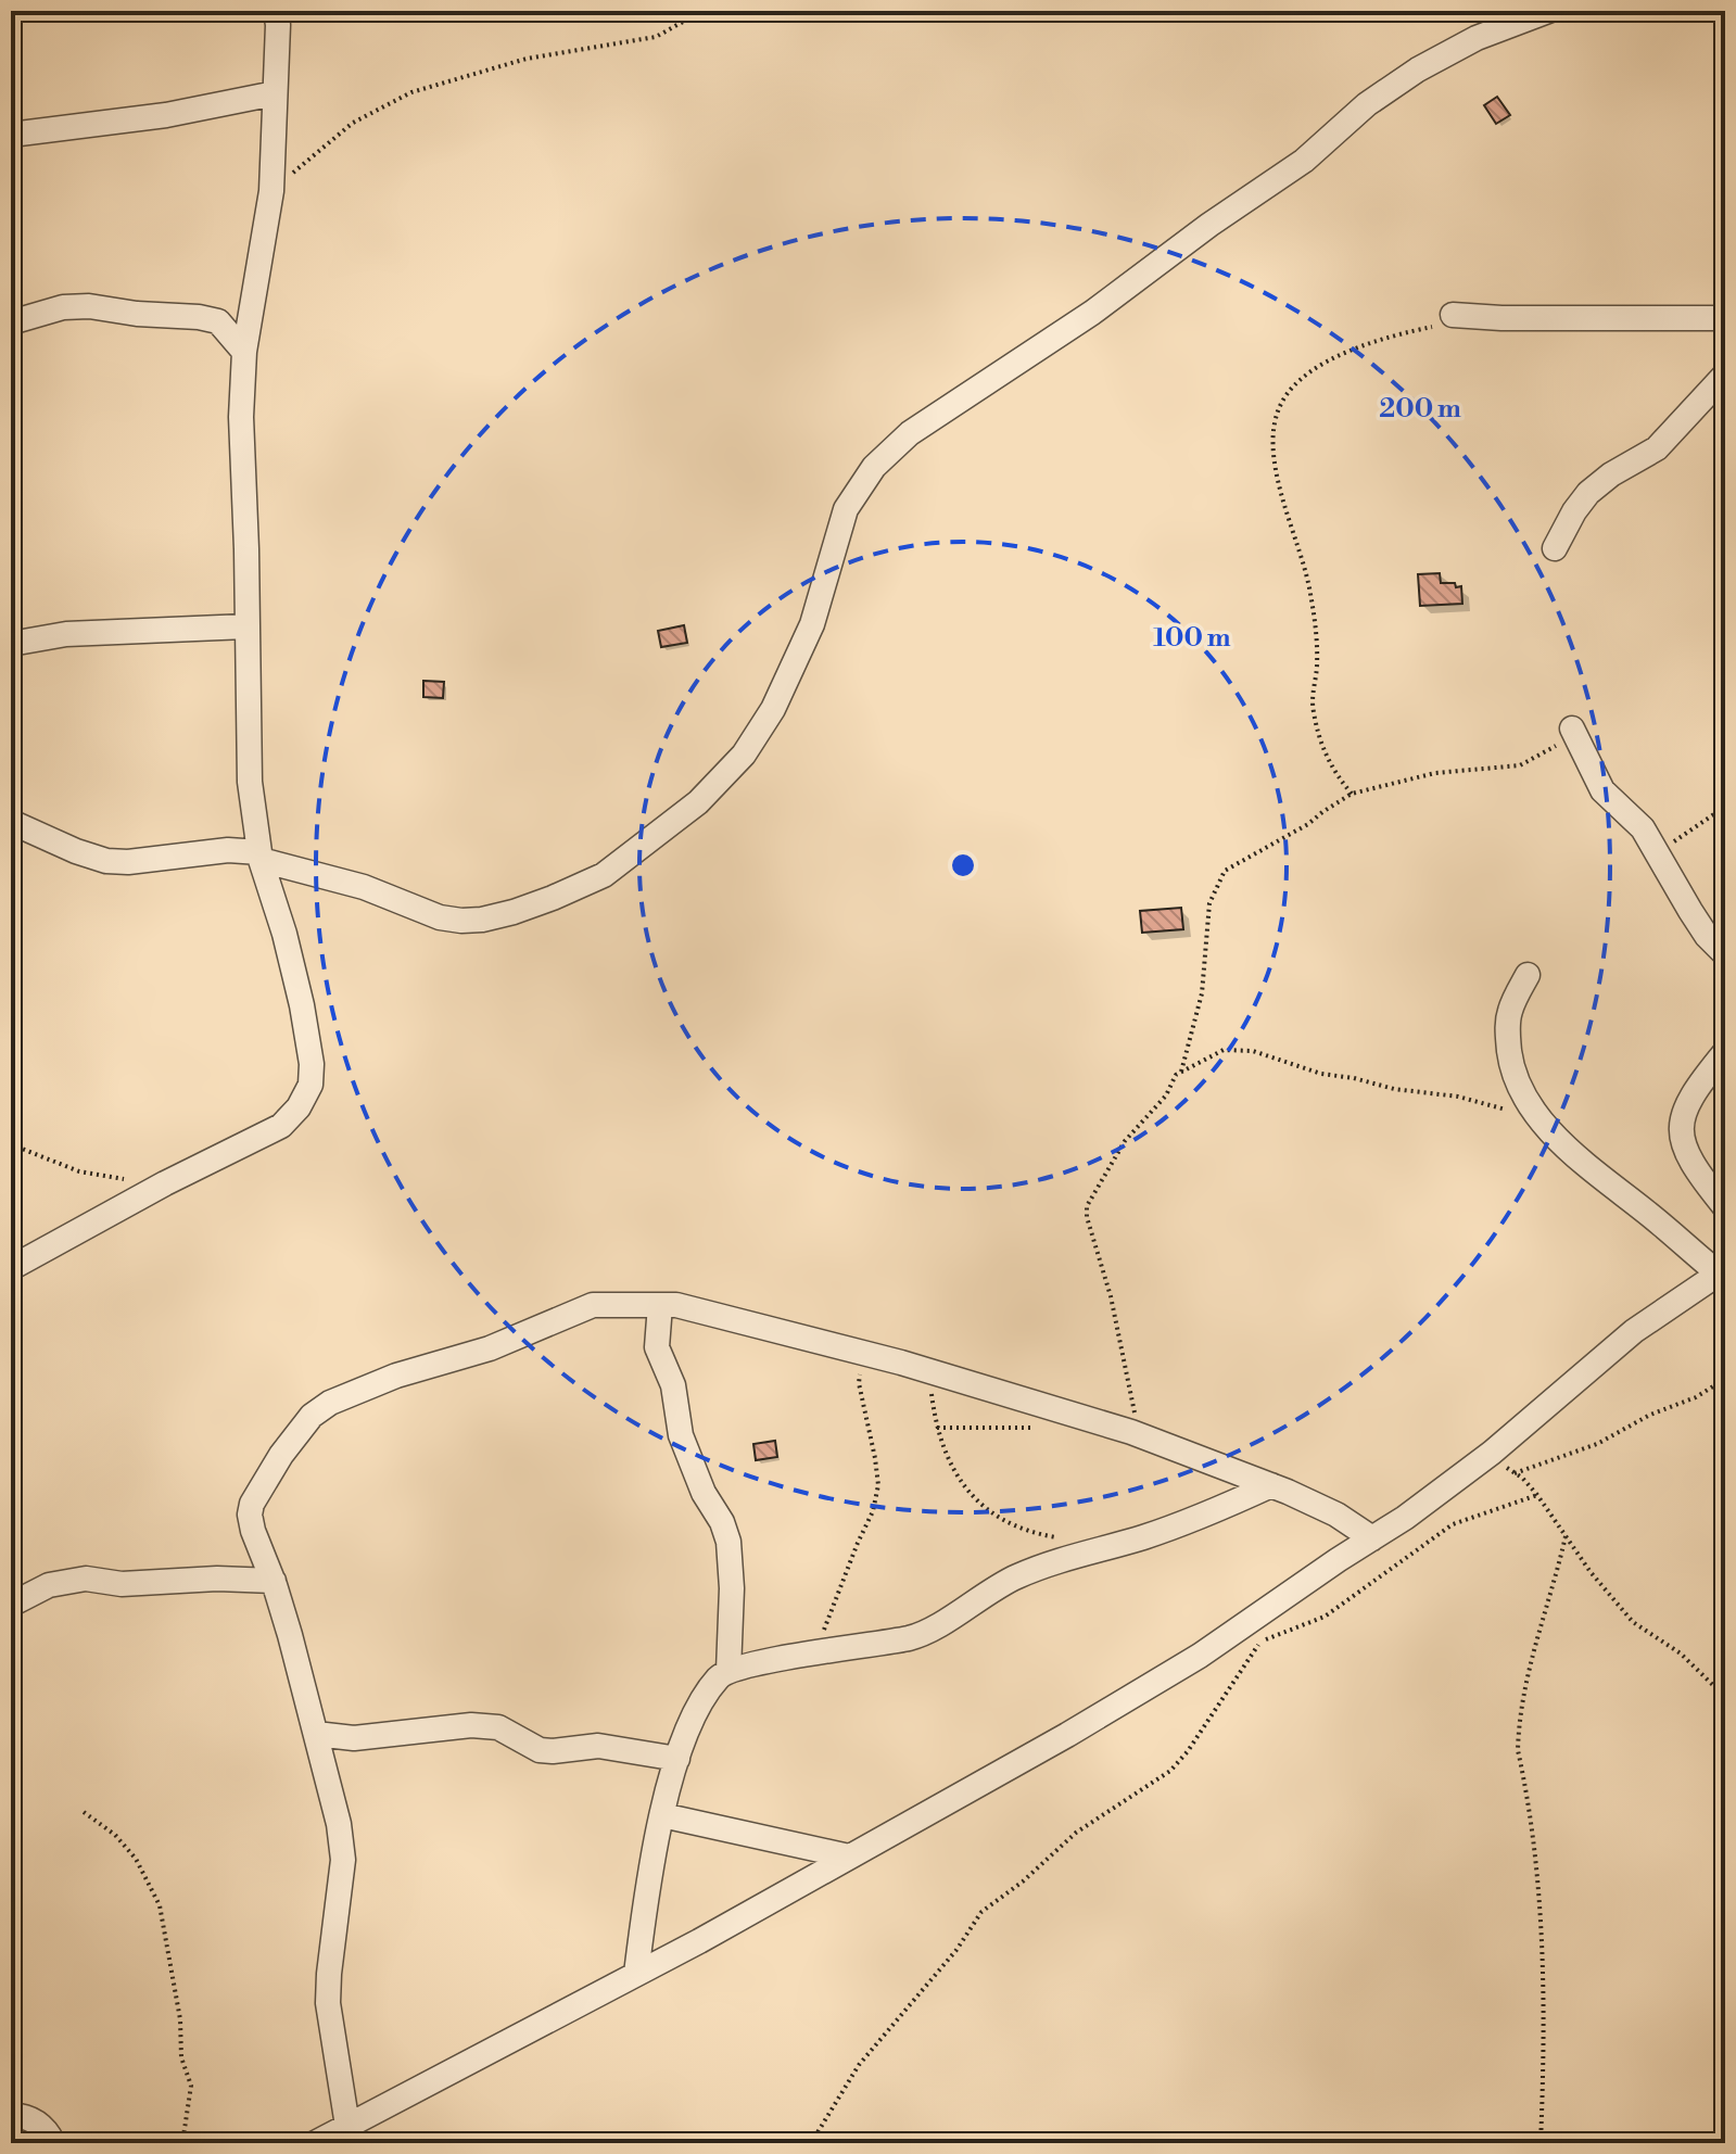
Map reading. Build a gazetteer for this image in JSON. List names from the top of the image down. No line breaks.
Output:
{"rings":["200 m","100 m"]}
